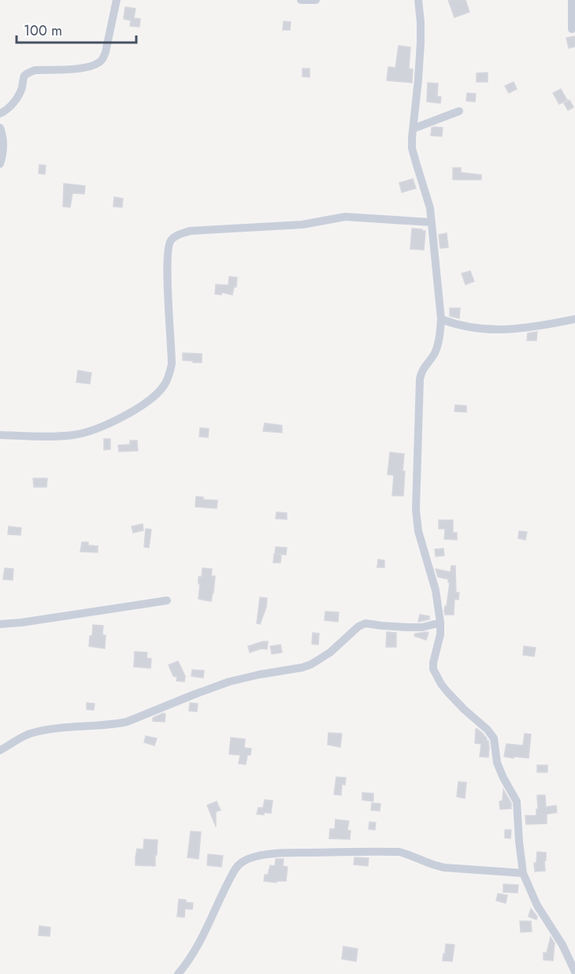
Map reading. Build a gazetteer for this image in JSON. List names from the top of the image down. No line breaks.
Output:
{"scale_bar":"100 m"}
